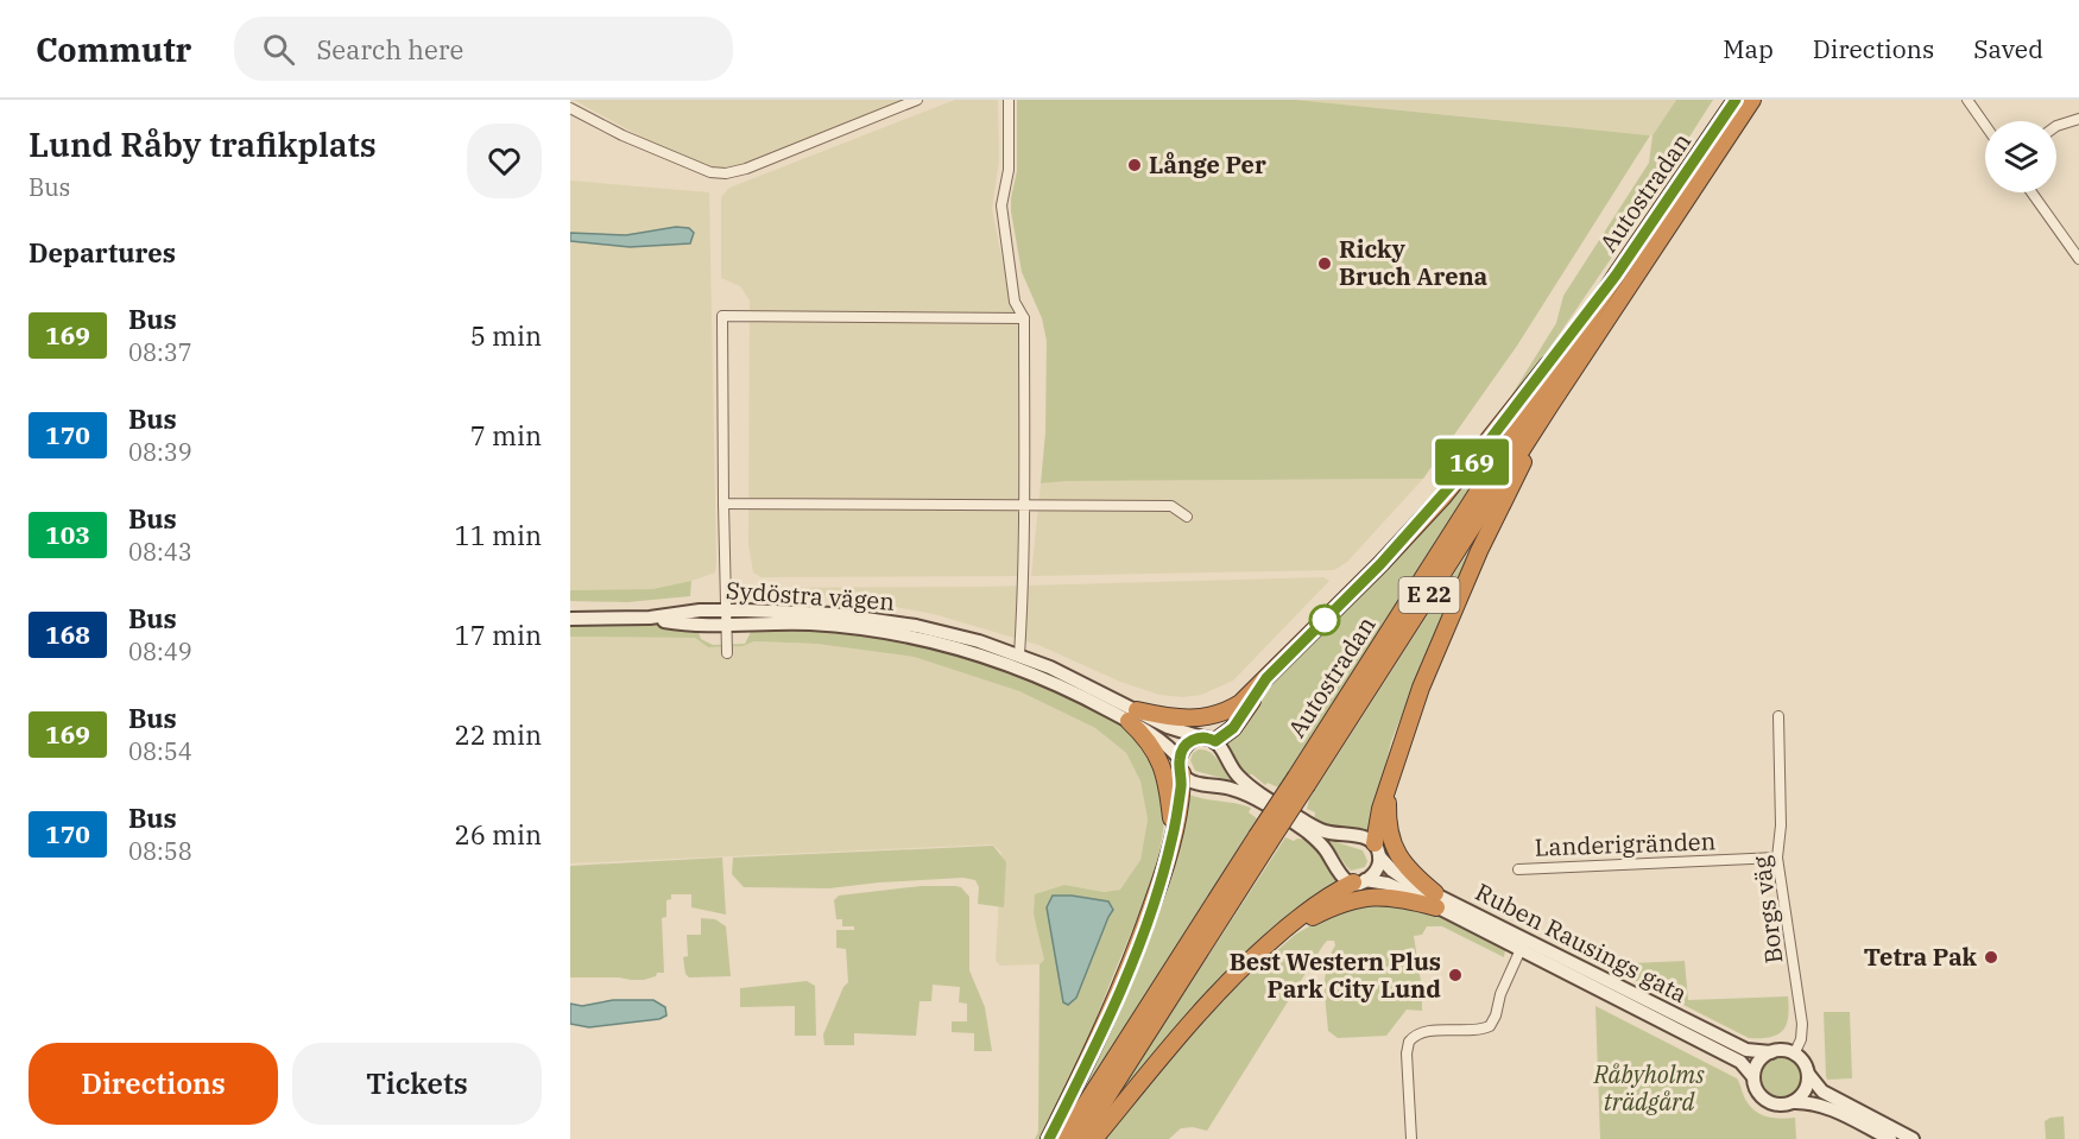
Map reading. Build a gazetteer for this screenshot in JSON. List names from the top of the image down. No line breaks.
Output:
{"streets":{"highway":["Autostradan","E 22"],"main road":["Sydöstra vägen","Ruben Rausings gata"],"street":["Landerigränden","Borgs väg"]},"crossings":[["Landerigränden","Borgs väg"],["Borgs väg","Ruben Rausings gata"]],"parks":["Råbyholms trädgård"],"places":["Långe Per","Ricky Bruch Arena","Tetra Pak","Best Western Plus Park City Lund"],"lines":["bus line 169"],"page":{"header":"Commutr","search":"Search here","nav":["Map","Directions","Saved"],"heading":[["Lund Råby trafikplats","Bus"],"Departures"],"on_map":"169","list":[{"mark":"169","name":"Bus","note":"08:37","value":"5 min"},{"mark":"170","name":"Bus","note":"08:39","value":"7 min"},{"mark":"103","name":"Bus","note":"08:43","value":"11 min"},{"mark":"168","name":"Bus","note":"08:49","value":"17 min"},{"mark":"169","name":"Bus","note":"08:54","value":"22 min"},{"mark":"170","name":"Bus","note":"08:58","value":"26 min"}],"buttons":["Directions","Tickets"]}}
